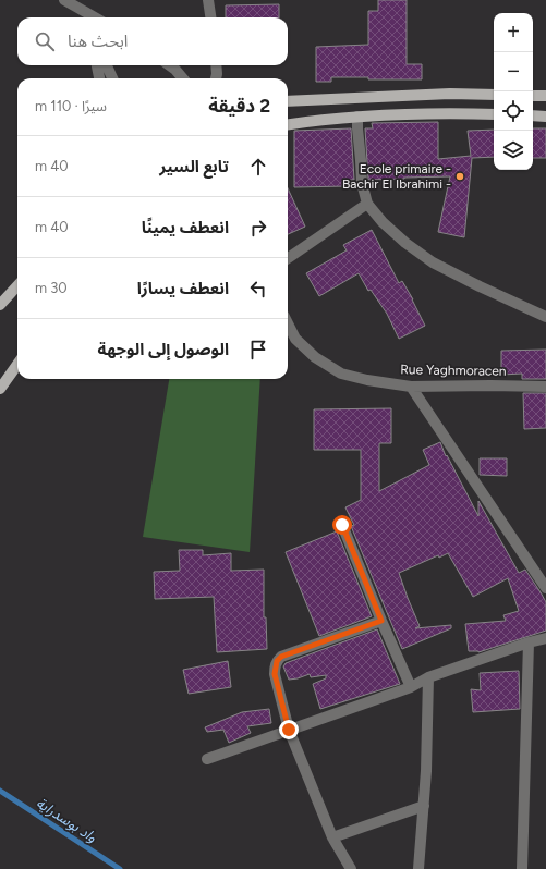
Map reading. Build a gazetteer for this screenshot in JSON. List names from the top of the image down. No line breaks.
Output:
{"streets":{"street":["Rue Yaghmoracen"]},"water":["واد بوسدراية"],"places":["Ecole primaire - Bachir El Ibrahimi -"],"page":{"map_buttons":["+","−"],"search":"ابحث هنا","heading":["2 دقيقة","سيرًا · 110 m"],"list":[["تابع السير","40 m"],["انعطف يمينًا","40 m"],["انعطف يسارًا","30 m"],"الوصول إلى الوجهة"]}}
